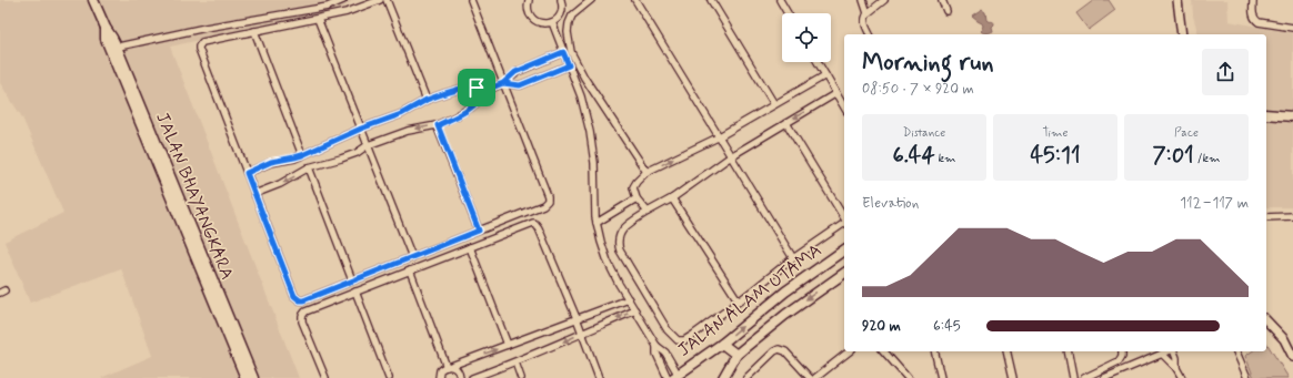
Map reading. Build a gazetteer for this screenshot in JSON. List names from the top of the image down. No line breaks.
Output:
{"streets":{"main road":["JALAN BHAYANGKARA","JALAN ALAM UTAMA"]},"page":{"heading":["Morning run","08:50 · 7 × 920 m"],"stats":[["Distance","6.44 km"],["Time","45:11"],["Pace","7:01 /km"]],"chart":["Elevation","112–117 m"],"list":[{"name":"920 m","note":"6:45"}]}}
